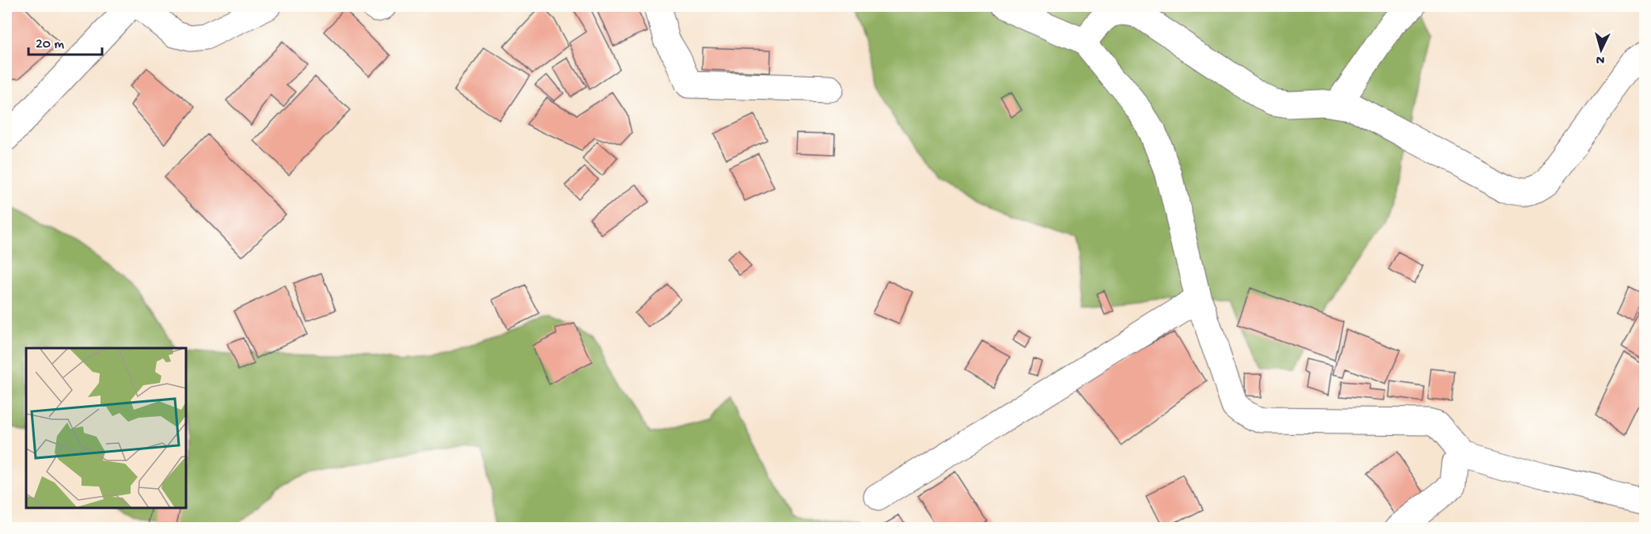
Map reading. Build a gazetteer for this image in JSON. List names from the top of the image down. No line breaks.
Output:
{"scale_bar":"20 m","north":"bottom"}
